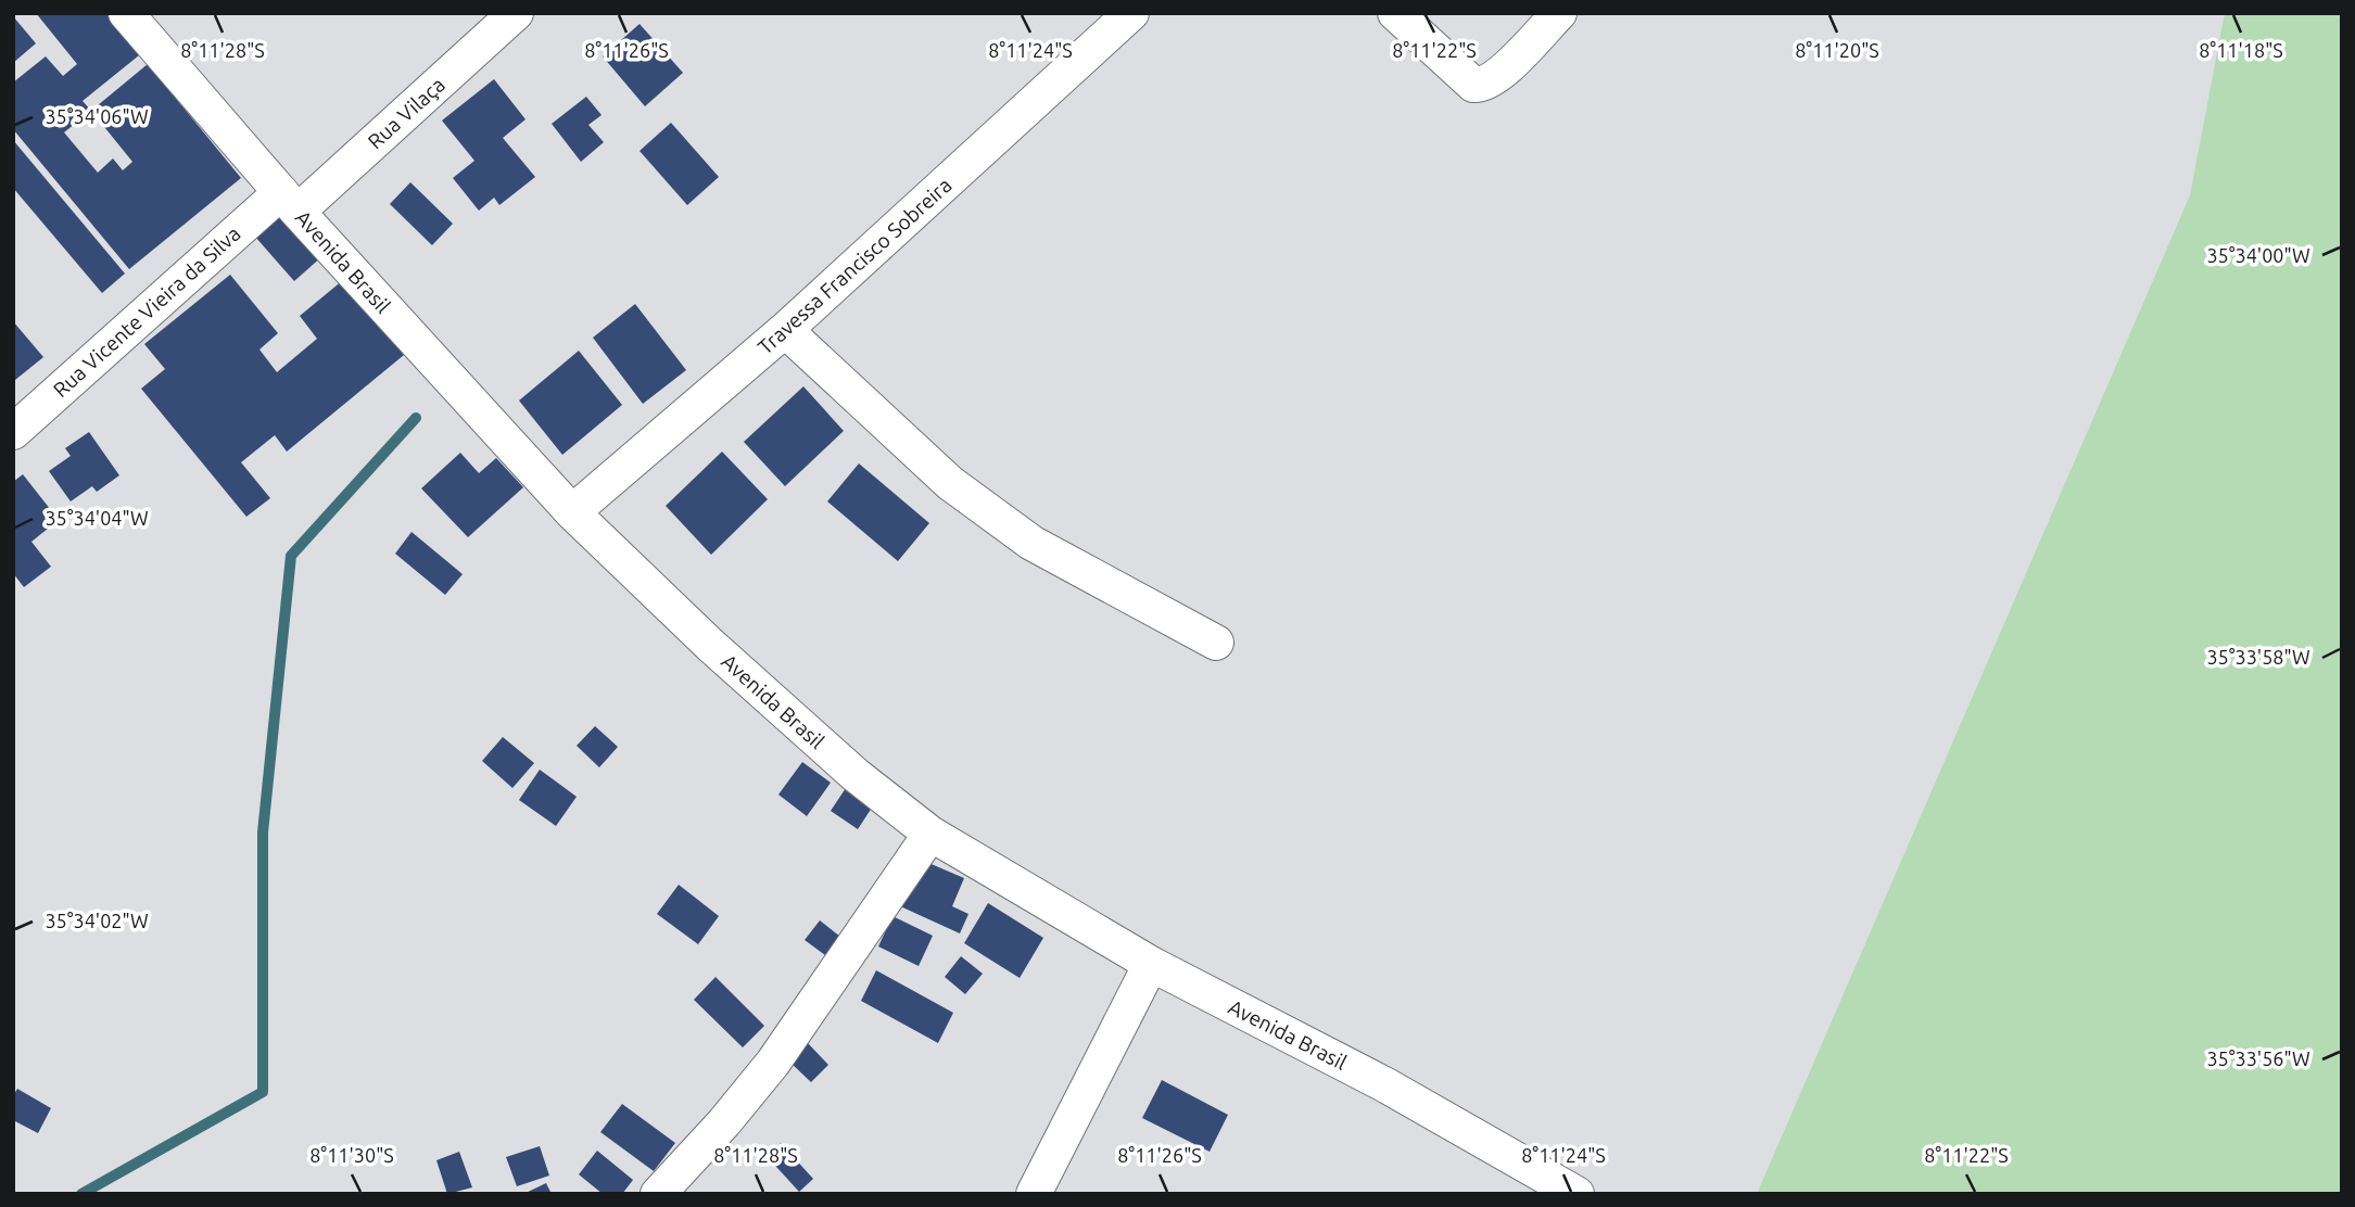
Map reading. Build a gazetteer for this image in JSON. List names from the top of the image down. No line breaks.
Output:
{"streets":{"street":["Rua Vilaça","Avenida Brasil","Travessa Francisco Sobreira","Rua Vicente Vieira da Silva"]},"crossings":[["Rua Vilaça","Avenida Brasil"],["Rua Vilaça","Rua Vicente Vieira da Silva"],["Avenida Brasil","Travessa Francisco Sobreira"],["Avenida Brasil","Rua Vicente Vieira da Silva"]],"coordinates":["8°11'28\"S","8°11'26\"S","8°11'24\"S","8°11'22\"S","8°11'20\"S","8°11'18\"S","35°34'06\"W","35°34'00\"W","35°34'04\"W","35°33'58\"W","35°34'02\"W","35°33'56\"W","8°11'30\"S"]}
